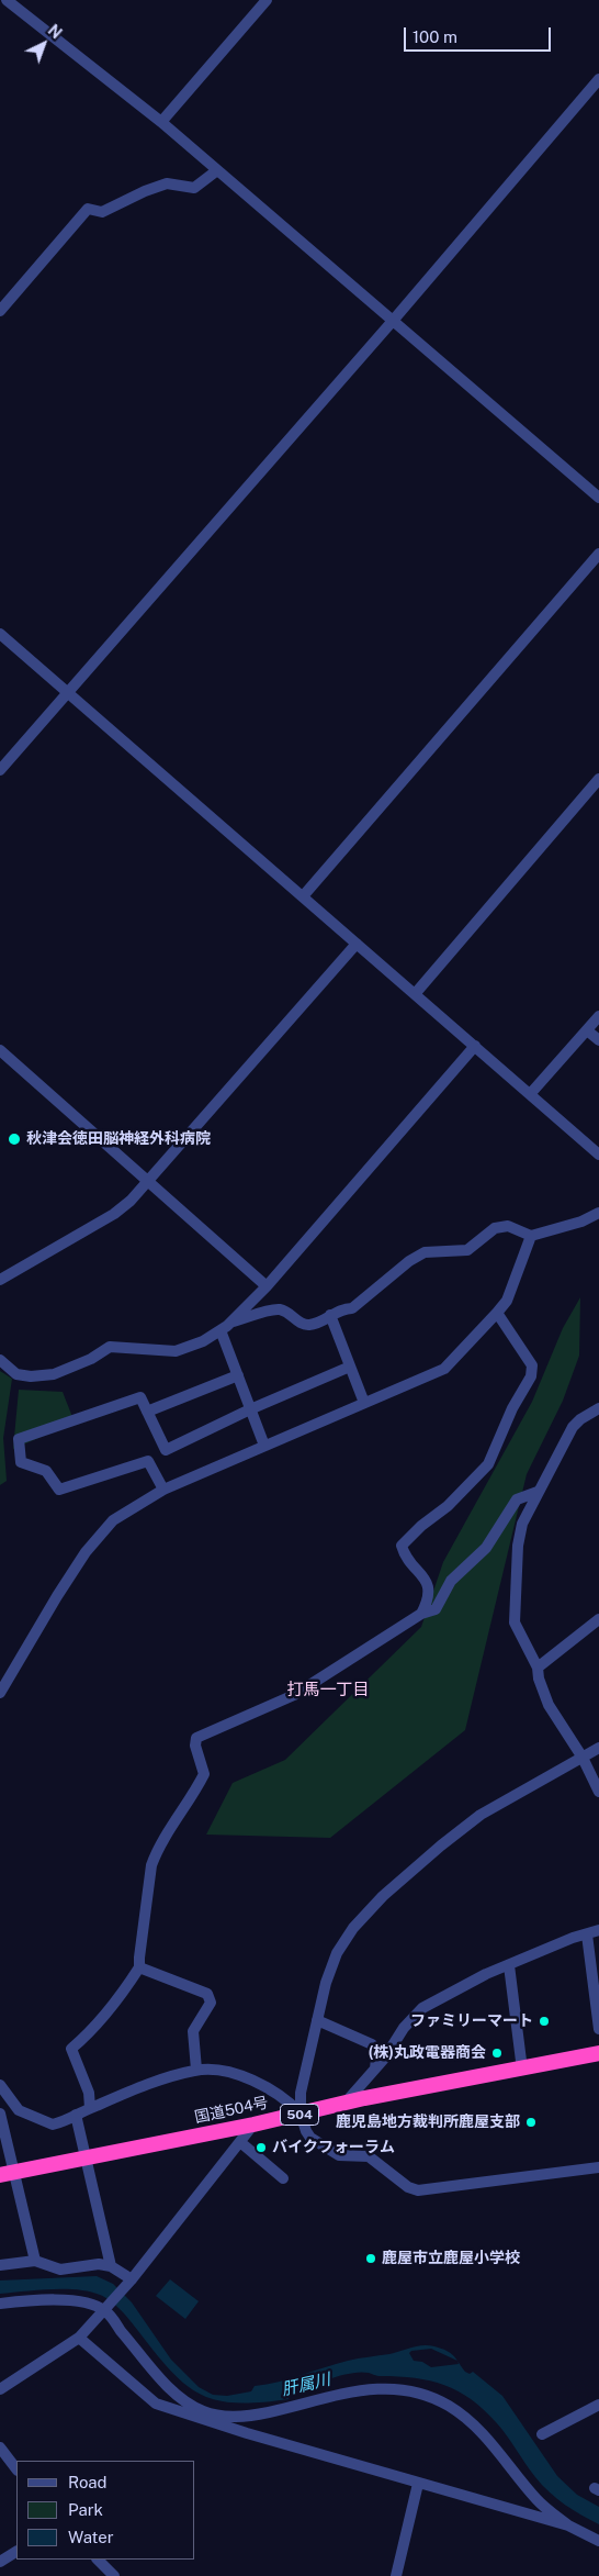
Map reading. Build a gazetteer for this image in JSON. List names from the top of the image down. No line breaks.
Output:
{"streets":{"highway":["国道504号","504"]},"districts":["打馬一丁目"],"water":["肝属川"],"places":["秋津会徳田脳神経外科病院","ファミリーマート","(株)丸政電器商会","鹿児島地方裁判所鹿屋支部","バイクフォーラム","鹿屋市立鹿屋小学校"],"legend":["Road","Park","Water"],"scale_bar":"100 m","north":"top right"}
